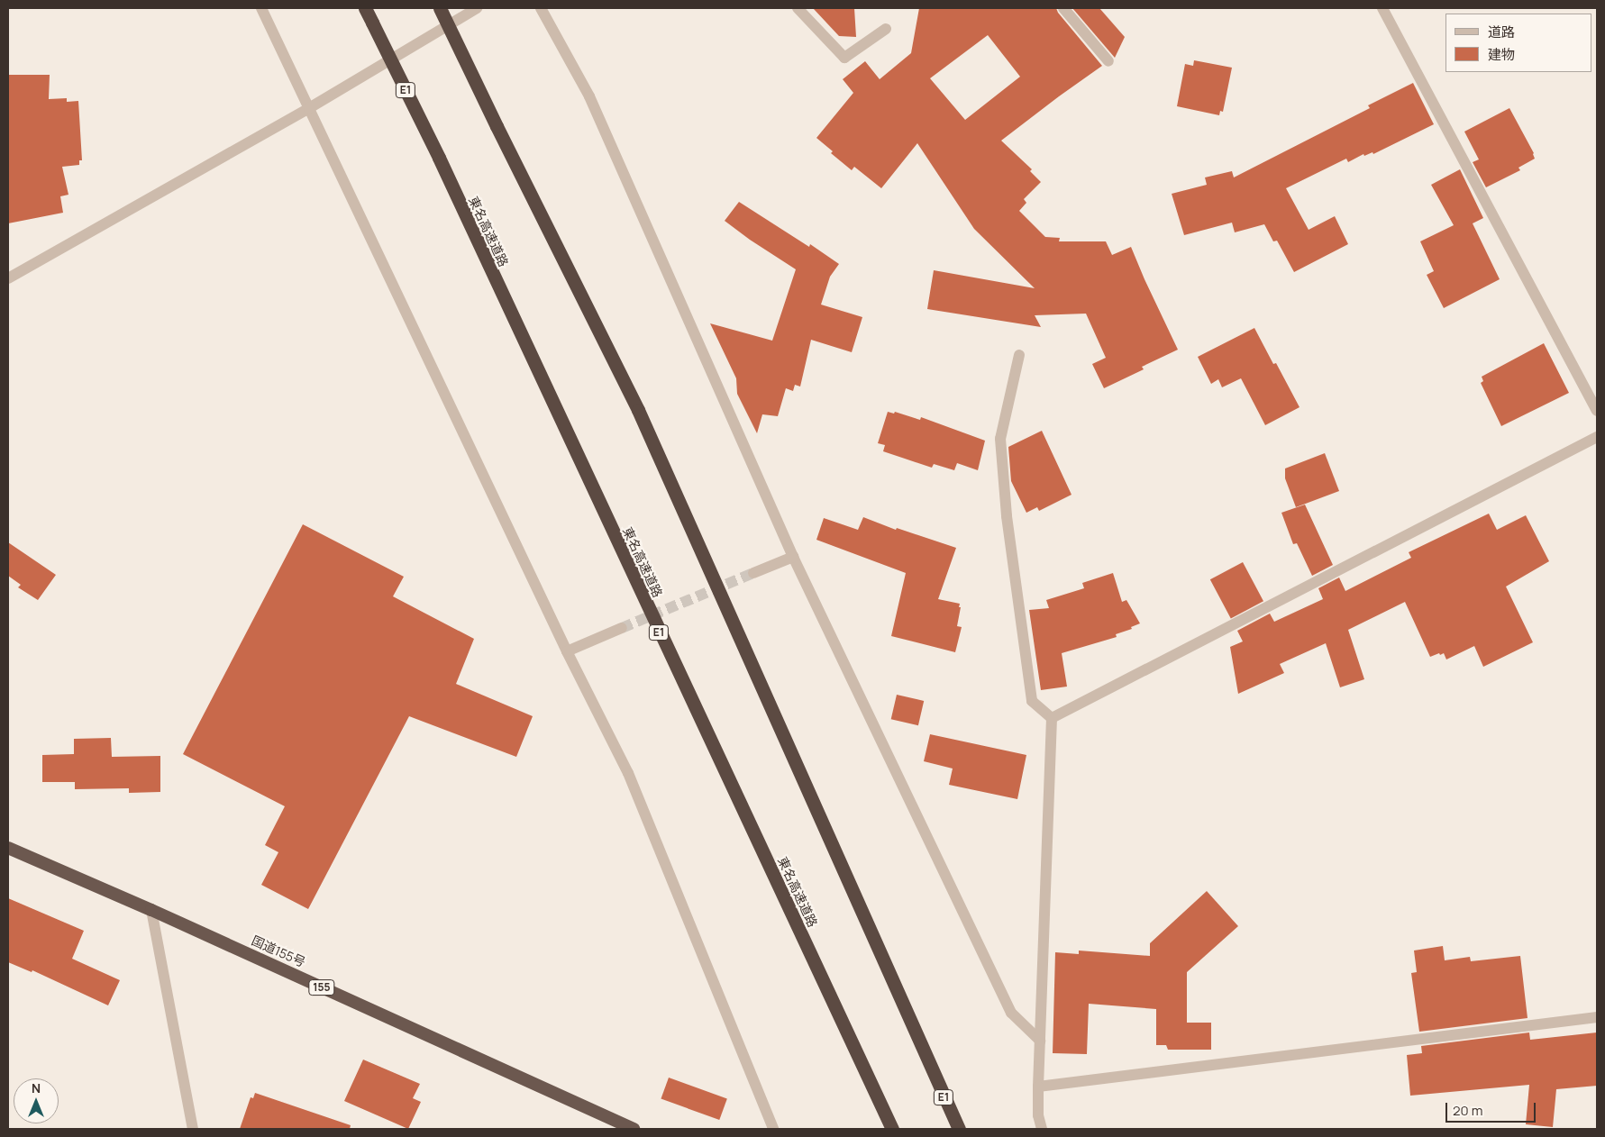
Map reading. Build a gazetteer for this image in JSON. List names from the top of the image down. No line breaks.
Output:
{"streets":{"highway":["E1","東名高速道路","国道155号","155"]},"legend":["道路","建物"],"scale_bar":"20 m","north":"top"}
